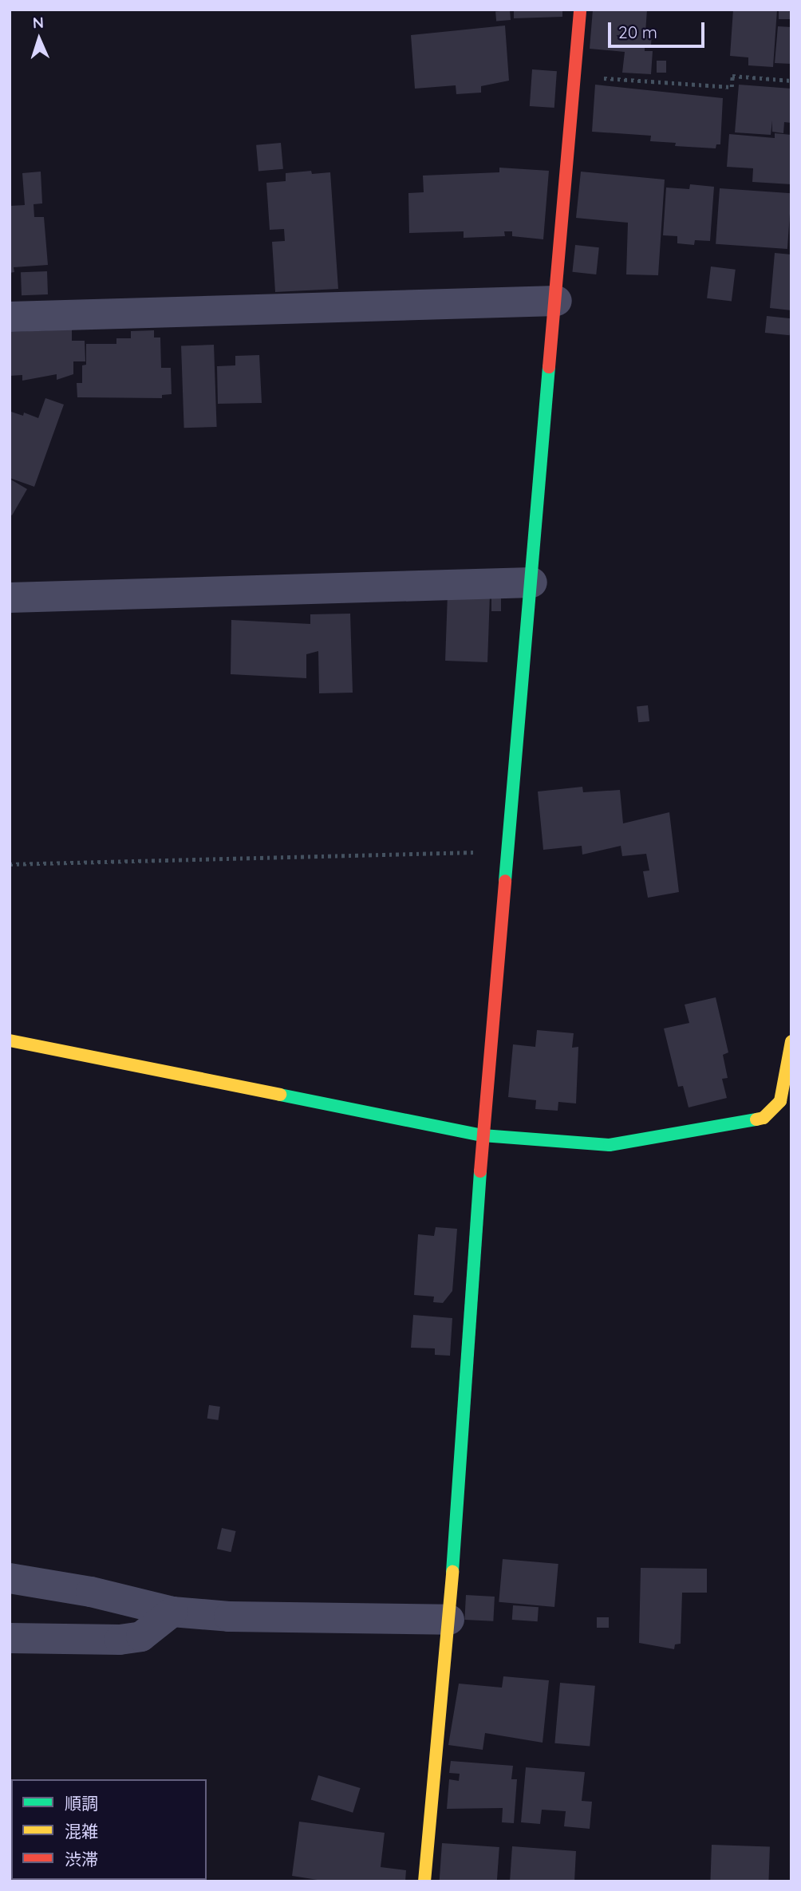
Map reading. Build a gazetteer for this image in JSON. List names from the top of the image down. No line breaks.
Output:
{"legend":["順調","混雑","渋滞"],"scale_bar":"20 m","north":"top"}
